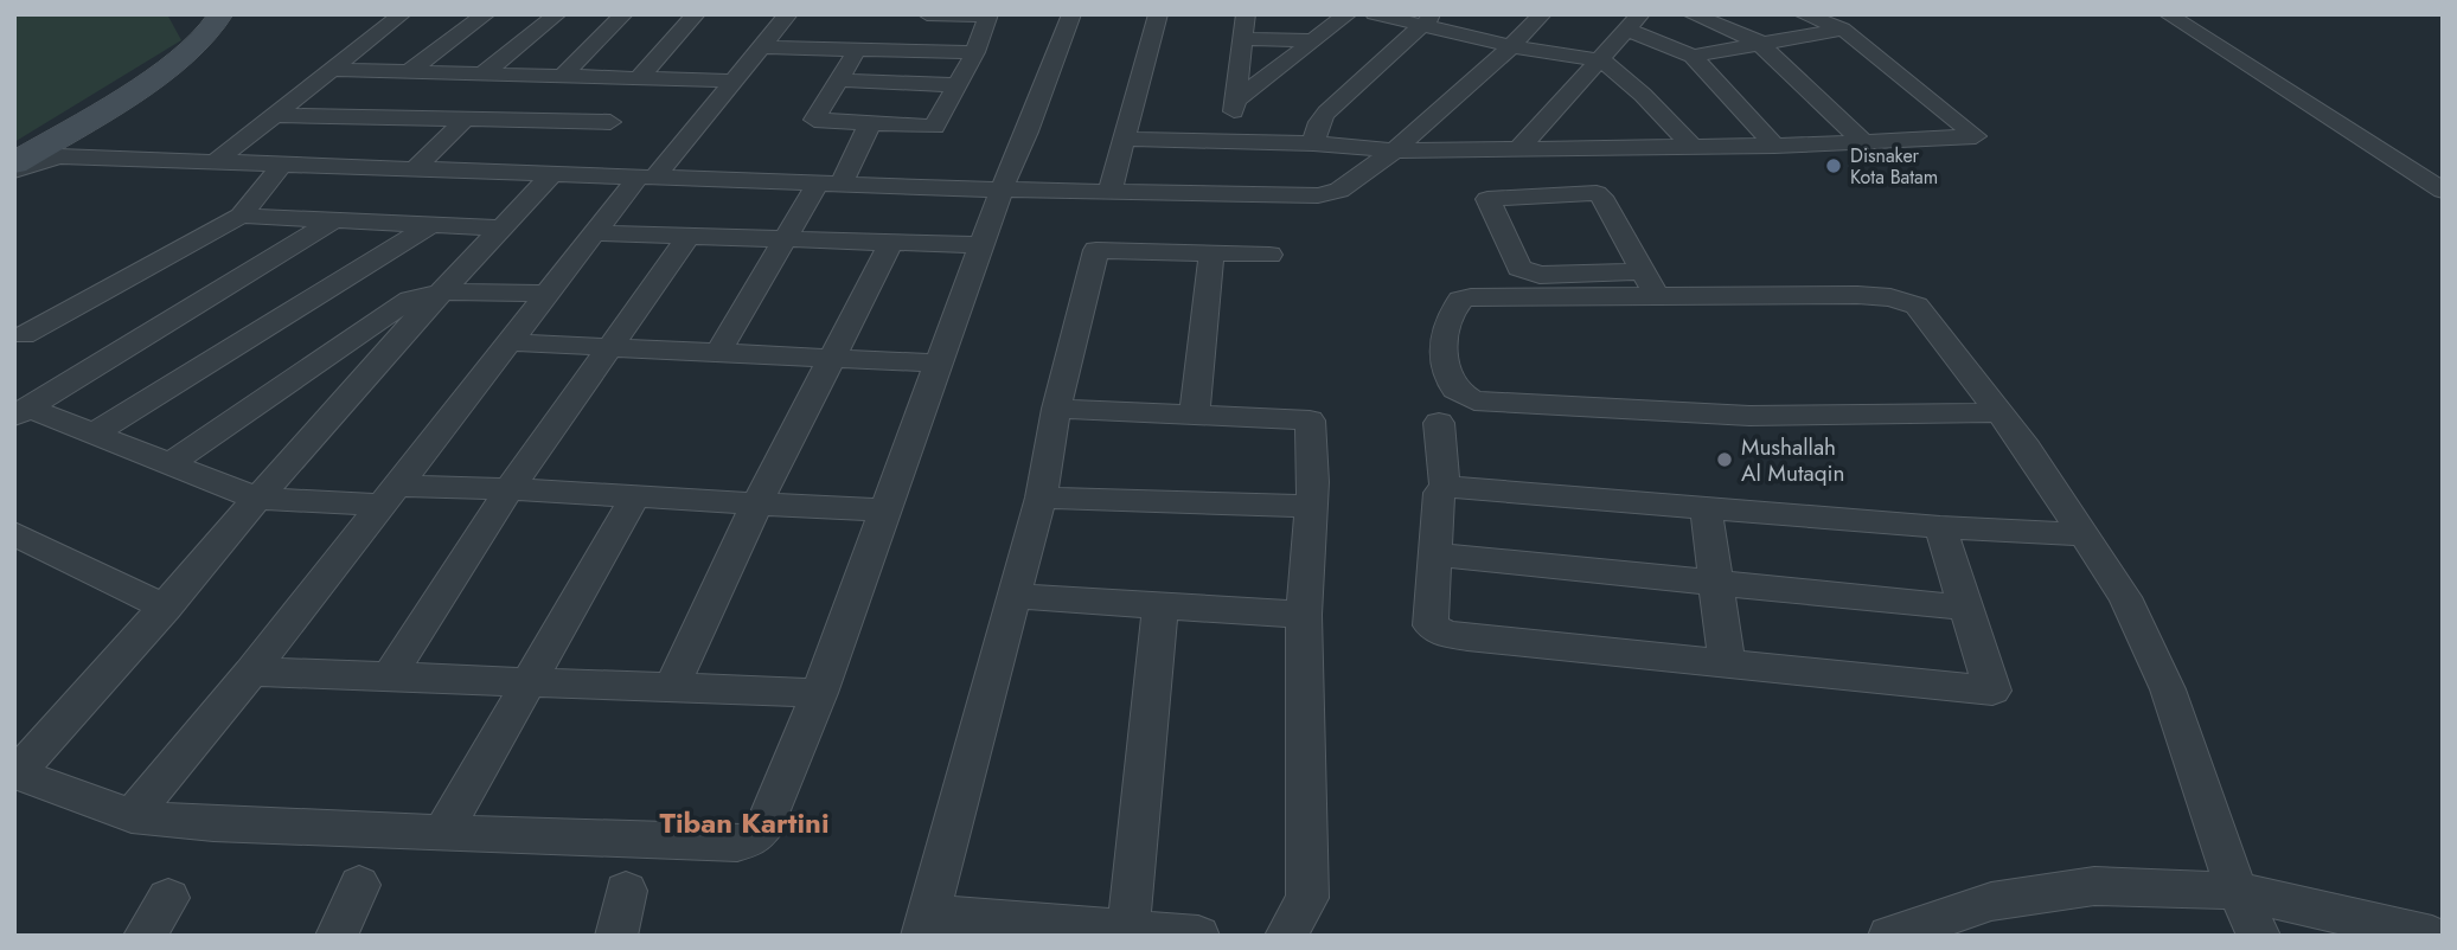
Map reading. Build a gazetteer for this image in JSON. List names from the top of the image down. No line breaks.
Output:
{"districts":["Tiban Kartini"],"places":["Disnaker Kota Batam","Mushallah Al Mutaqin"]}
